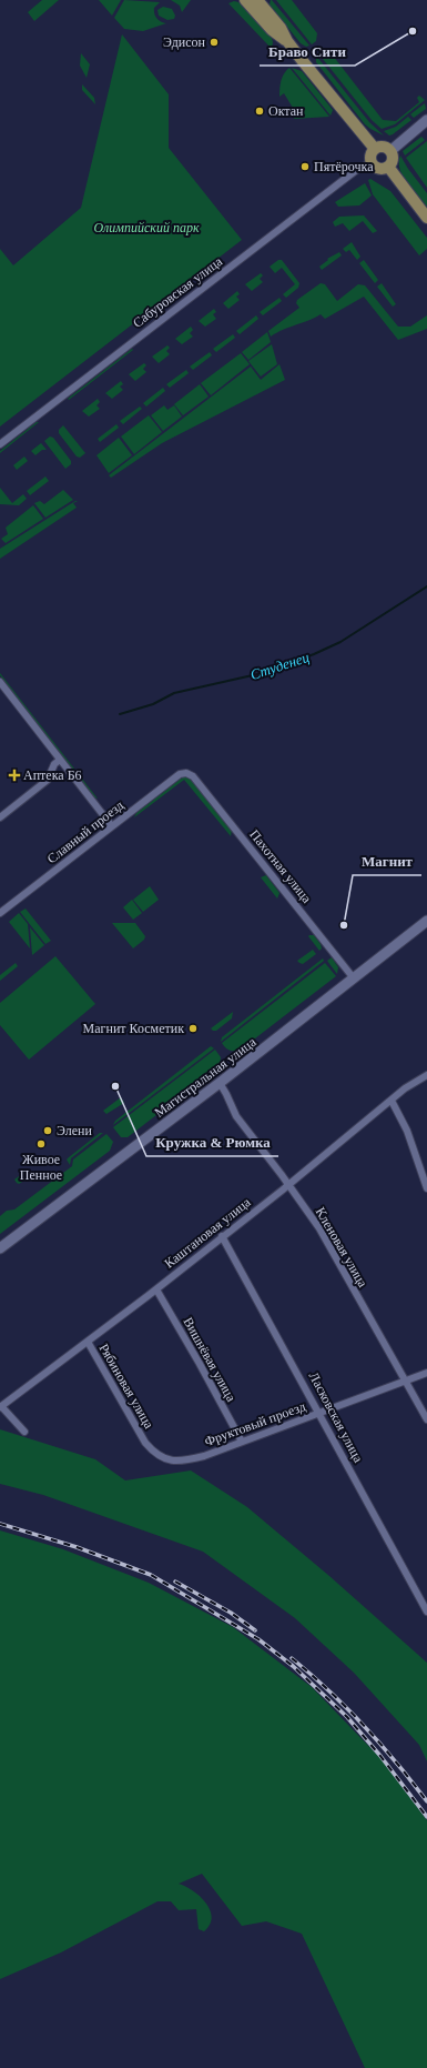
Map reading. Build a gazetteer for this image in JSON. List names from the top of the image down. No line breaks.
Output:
{"streets":{"main road":["Магистральная улица"],"street":["Сабуровская улица","Славный проезд","Пахотная улица","Каштановая улица","Кленовая улица","Вишнёвая улица","Рябиновая улица","Ласковская улица","Фруктовый проезд"]},"crossings":[["Славный проезд","Пахотная улица"],["Пахотная улица","Магистральная улица"],["Магистральная улица","Кленовая улица"],["Каштановая улица","Кленовая улица"],["Каштановая улица","Вишнёвая улица"],["Каштановая улица","Рябиновая улица"],["Каштановая улица","Ласковская улица"],["Кленовая улица","Фруктовый проезд"],["Вишнёвая улица","Фруктовый проезд"],["Рябиновая улица","Фруктовый проезд"],["Ласковская улица","Фруктовый проезд"]],"water":["Студенец"],"parks":["Олимпийский парк"],"places":{"other":["Браво Сити","Эдисон","Октан","Пятёрочка","Магнит","Магнит Косметик","Кружка & Рюмка","Элени","Живое Пенное"],"health":["Аптека Б6"]}}
